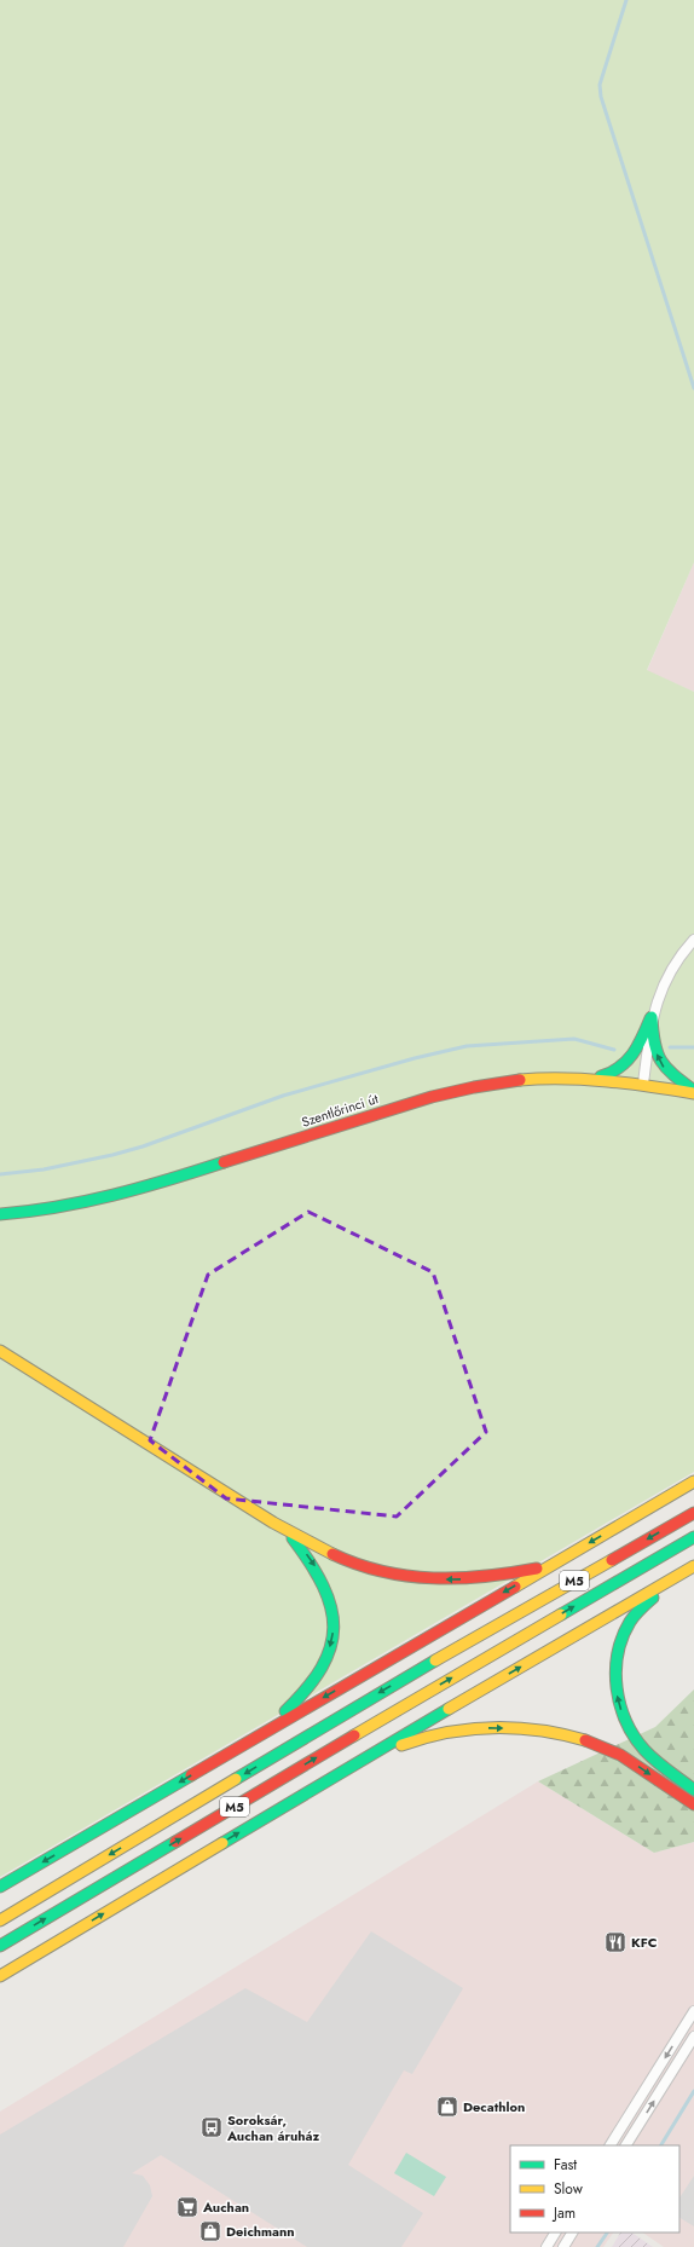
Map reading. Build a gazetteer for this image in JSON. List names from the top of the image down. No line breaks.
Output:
{"streets":{"main road":["Szentlőrinci út","M5"]},"places":{"restaurant":["KFC"],"shop":["Decathlon","Deichmann"],"bus stop":["Soroksár, Auchan áruház"],"supermarket":["Auchan"]},"legend":["Fast","Slow","Jam"]}
